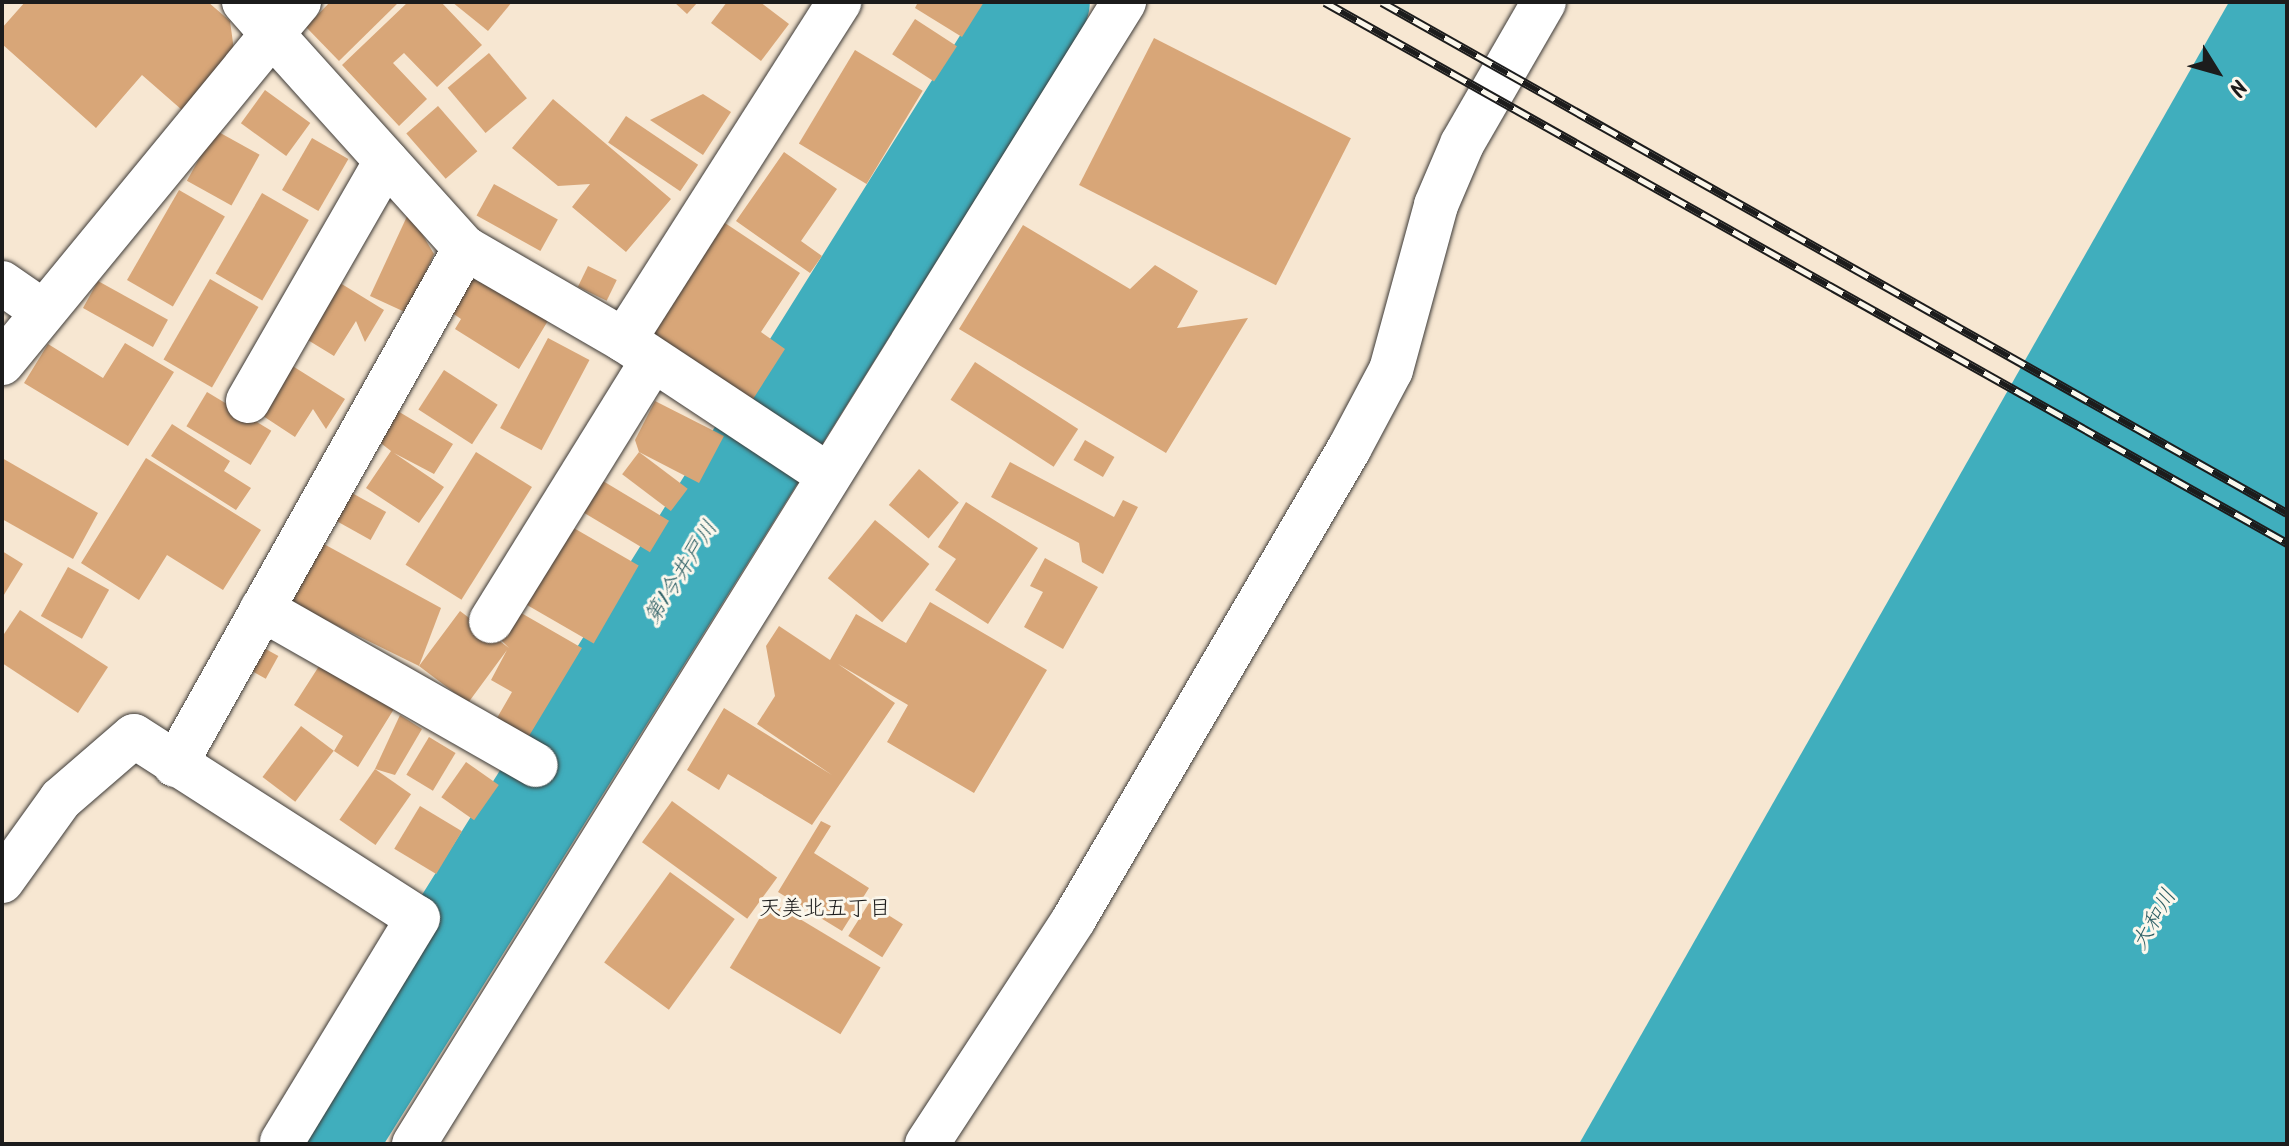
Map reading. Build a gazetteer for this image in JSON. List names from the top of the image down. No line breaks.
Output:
{"districts":["天美北五丁目"],"water":["第1今井戸川","大和川"],"north":"bottom right"}
